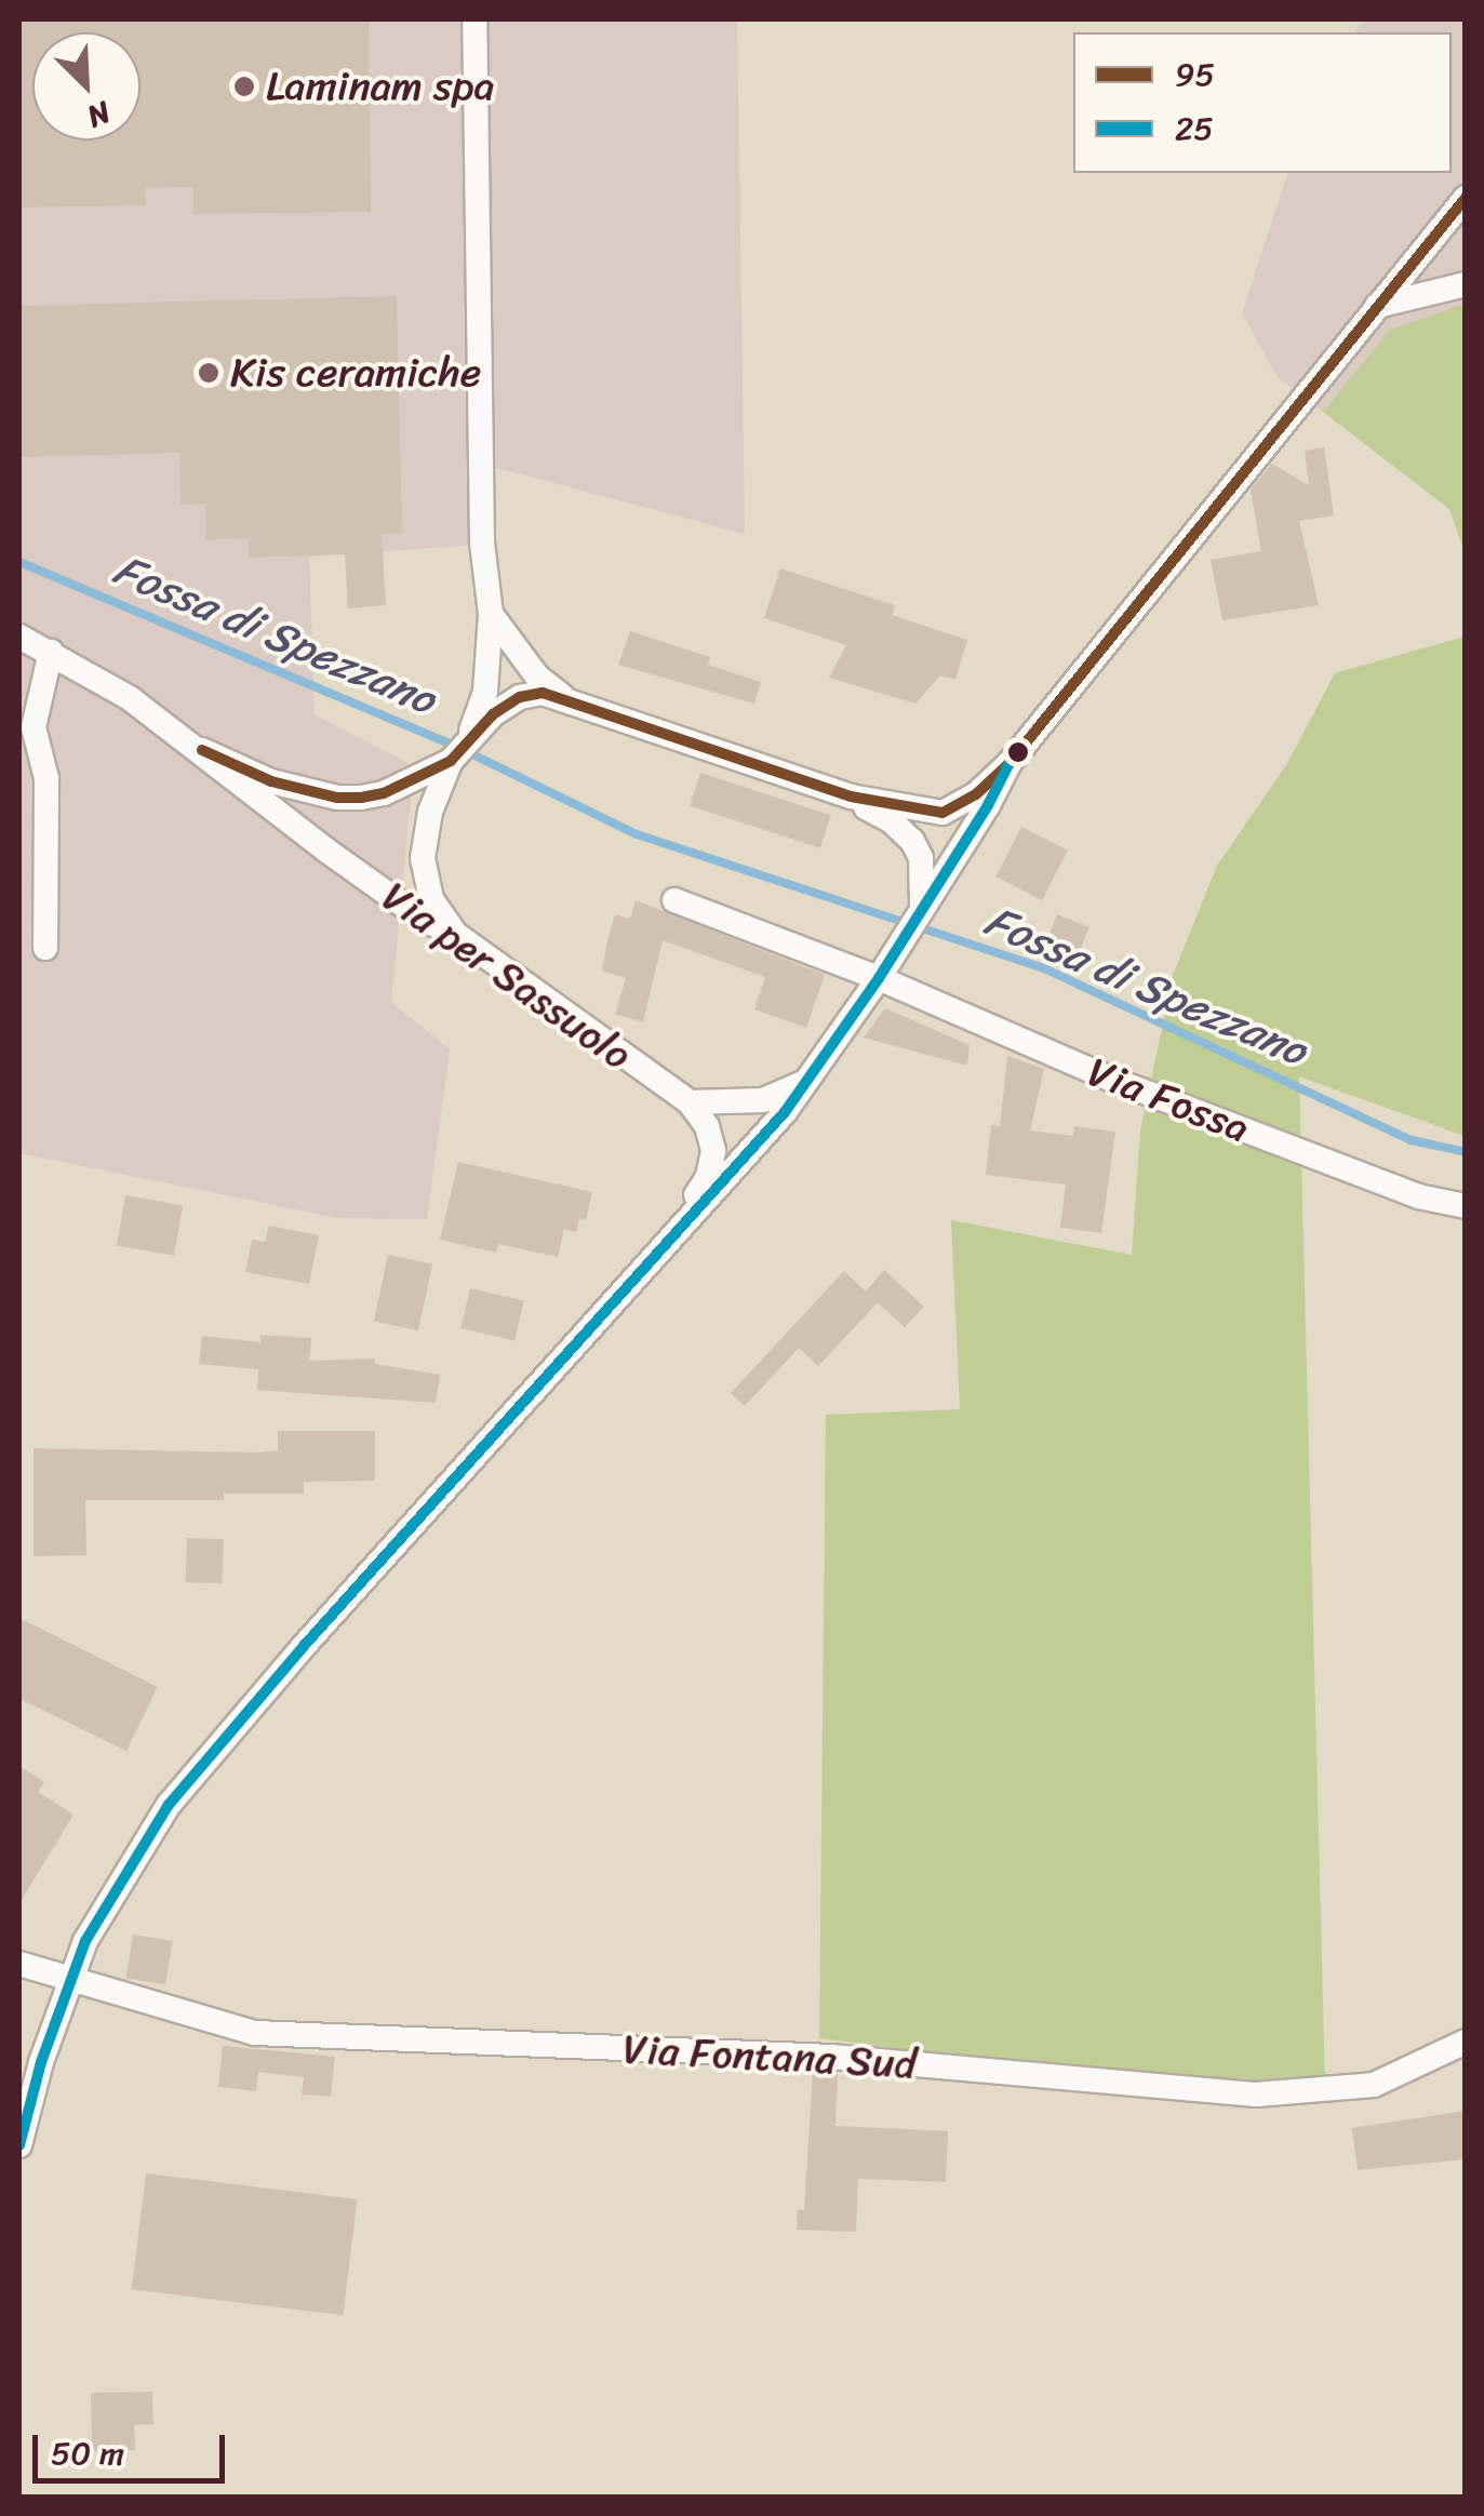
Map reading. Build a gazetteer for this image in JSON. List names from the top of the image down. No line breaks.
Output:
{"streets":{"street":["Via per Sassuolo","Via Fossa","Via Fontana Sud"]},"water":["Fossa di Spezzano"],"places":["Laminam spa","Kis ceramiche"],"lines":["transit line 95","transit line 25"],"legend":["95","25"],"scale_bar":"50 m","north":"bottom right"}
